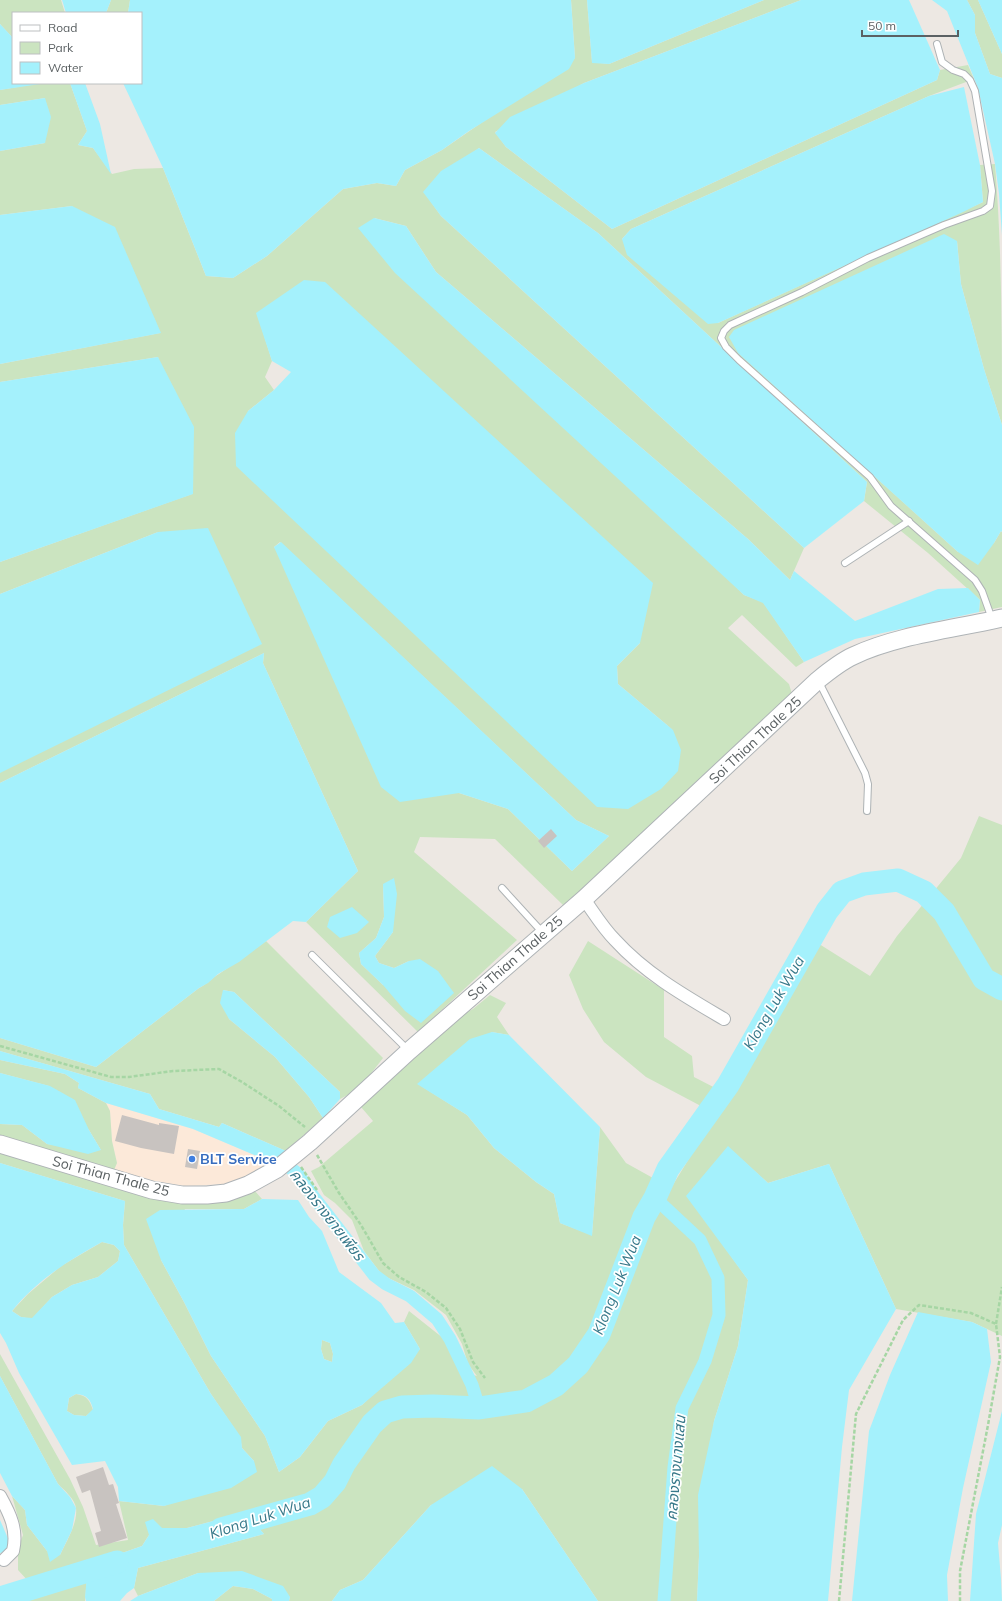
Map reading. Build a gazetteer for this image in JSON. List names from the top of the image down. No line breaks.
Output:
{"streets":{"street":["Soi Thian Thale 25"]},"water":["Klong Luk Wua","คลองรางยายเพียร","คลองรางนางแสน"],"places":["BLT Service"],"legend":["Road","Park","Water"],"scale_bar":"50 m"}
